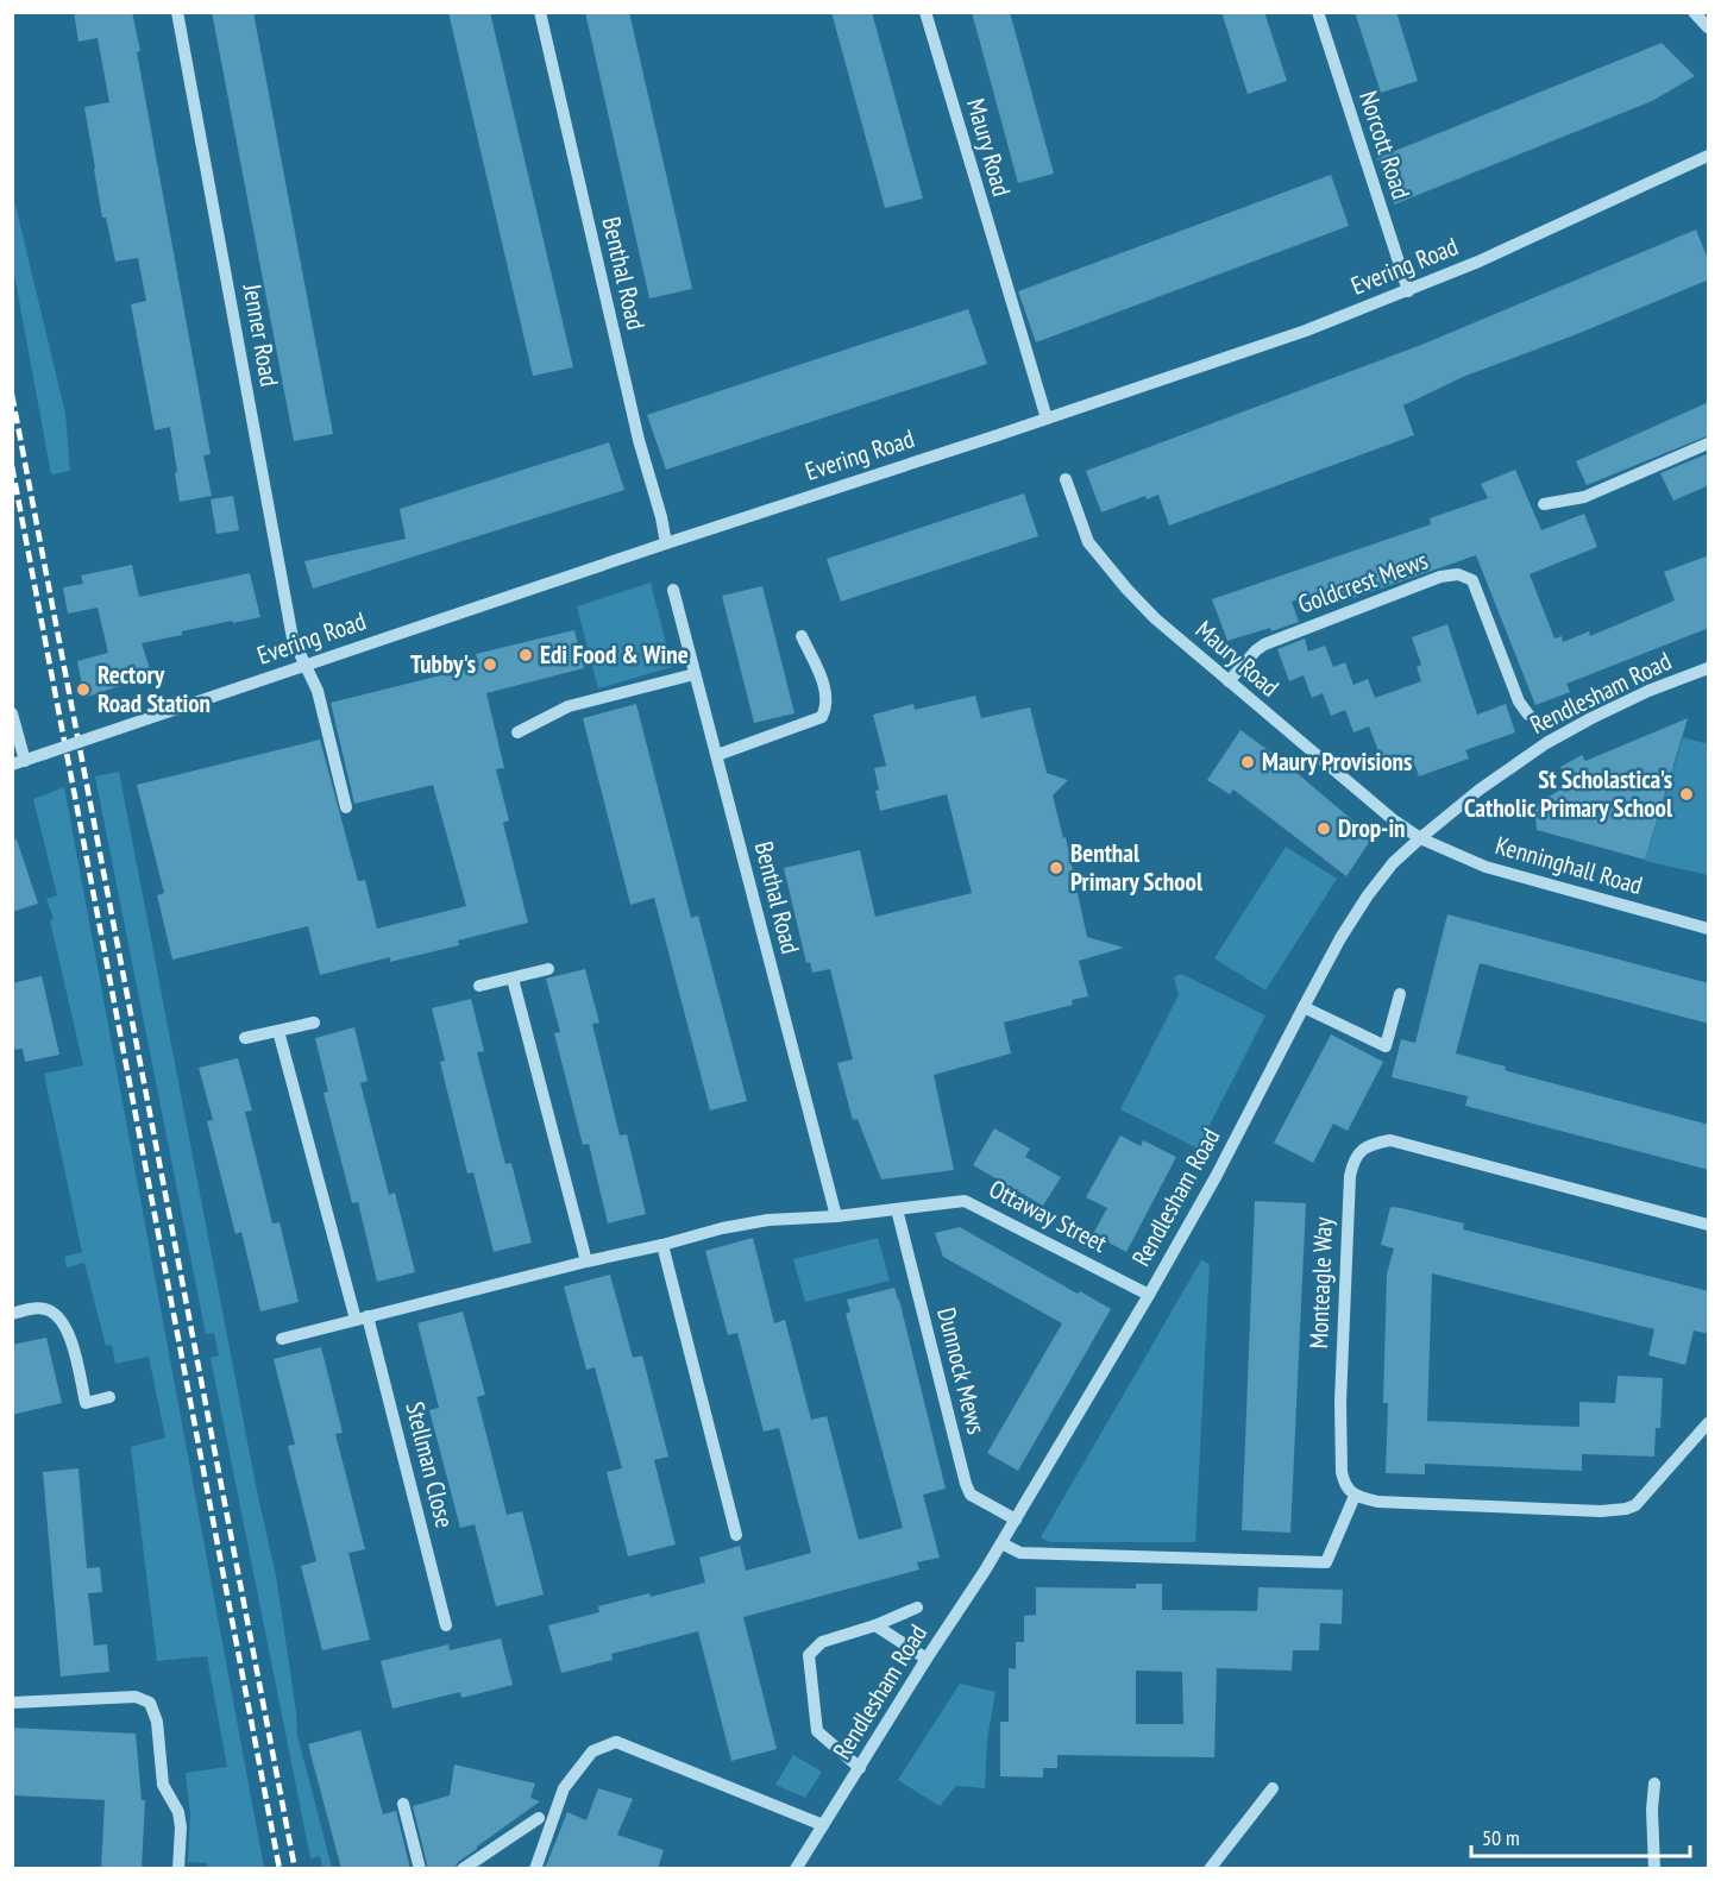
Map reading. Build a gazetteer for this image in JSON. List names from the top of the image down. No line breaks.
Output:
{"streets":{"street":["Norcott Road","Maury Road","Evering Road","Benthal Road","Jenner Road","Goldcrest Mews","Rendlesham Road","Kenninghall Road","Ottaway Street","Monteagle Way","Dunnock Mews","Stellman Close"]},"crossings":[["Norcott Road","Evering Road"],["Maury Road","Evering Road"],["Maury Road","Goldcrest Mews"],["Maury Road","Rendlesham Road"],["Maury Road","Kenninghall Road"],["Evering Road","Benthal Road"],["Evering Road","Jenner Road"],["Benthal Road","Ottaway Street"],["Rendlesham Road","Kenninghall Road"],["Rendlesham Road","Ottaway Street"],["Rendlesham Road","Dunnock Mews"],["Ottaway Street","Dunnock Mews"]],"places":["Edi Food & Wine","Tubby's","Rectory Road Station","Maury Provisions","St Scholastica's Catholic Primary School","Drop-in","Benthal Primary School"],"scale_bar":"50 m"}
